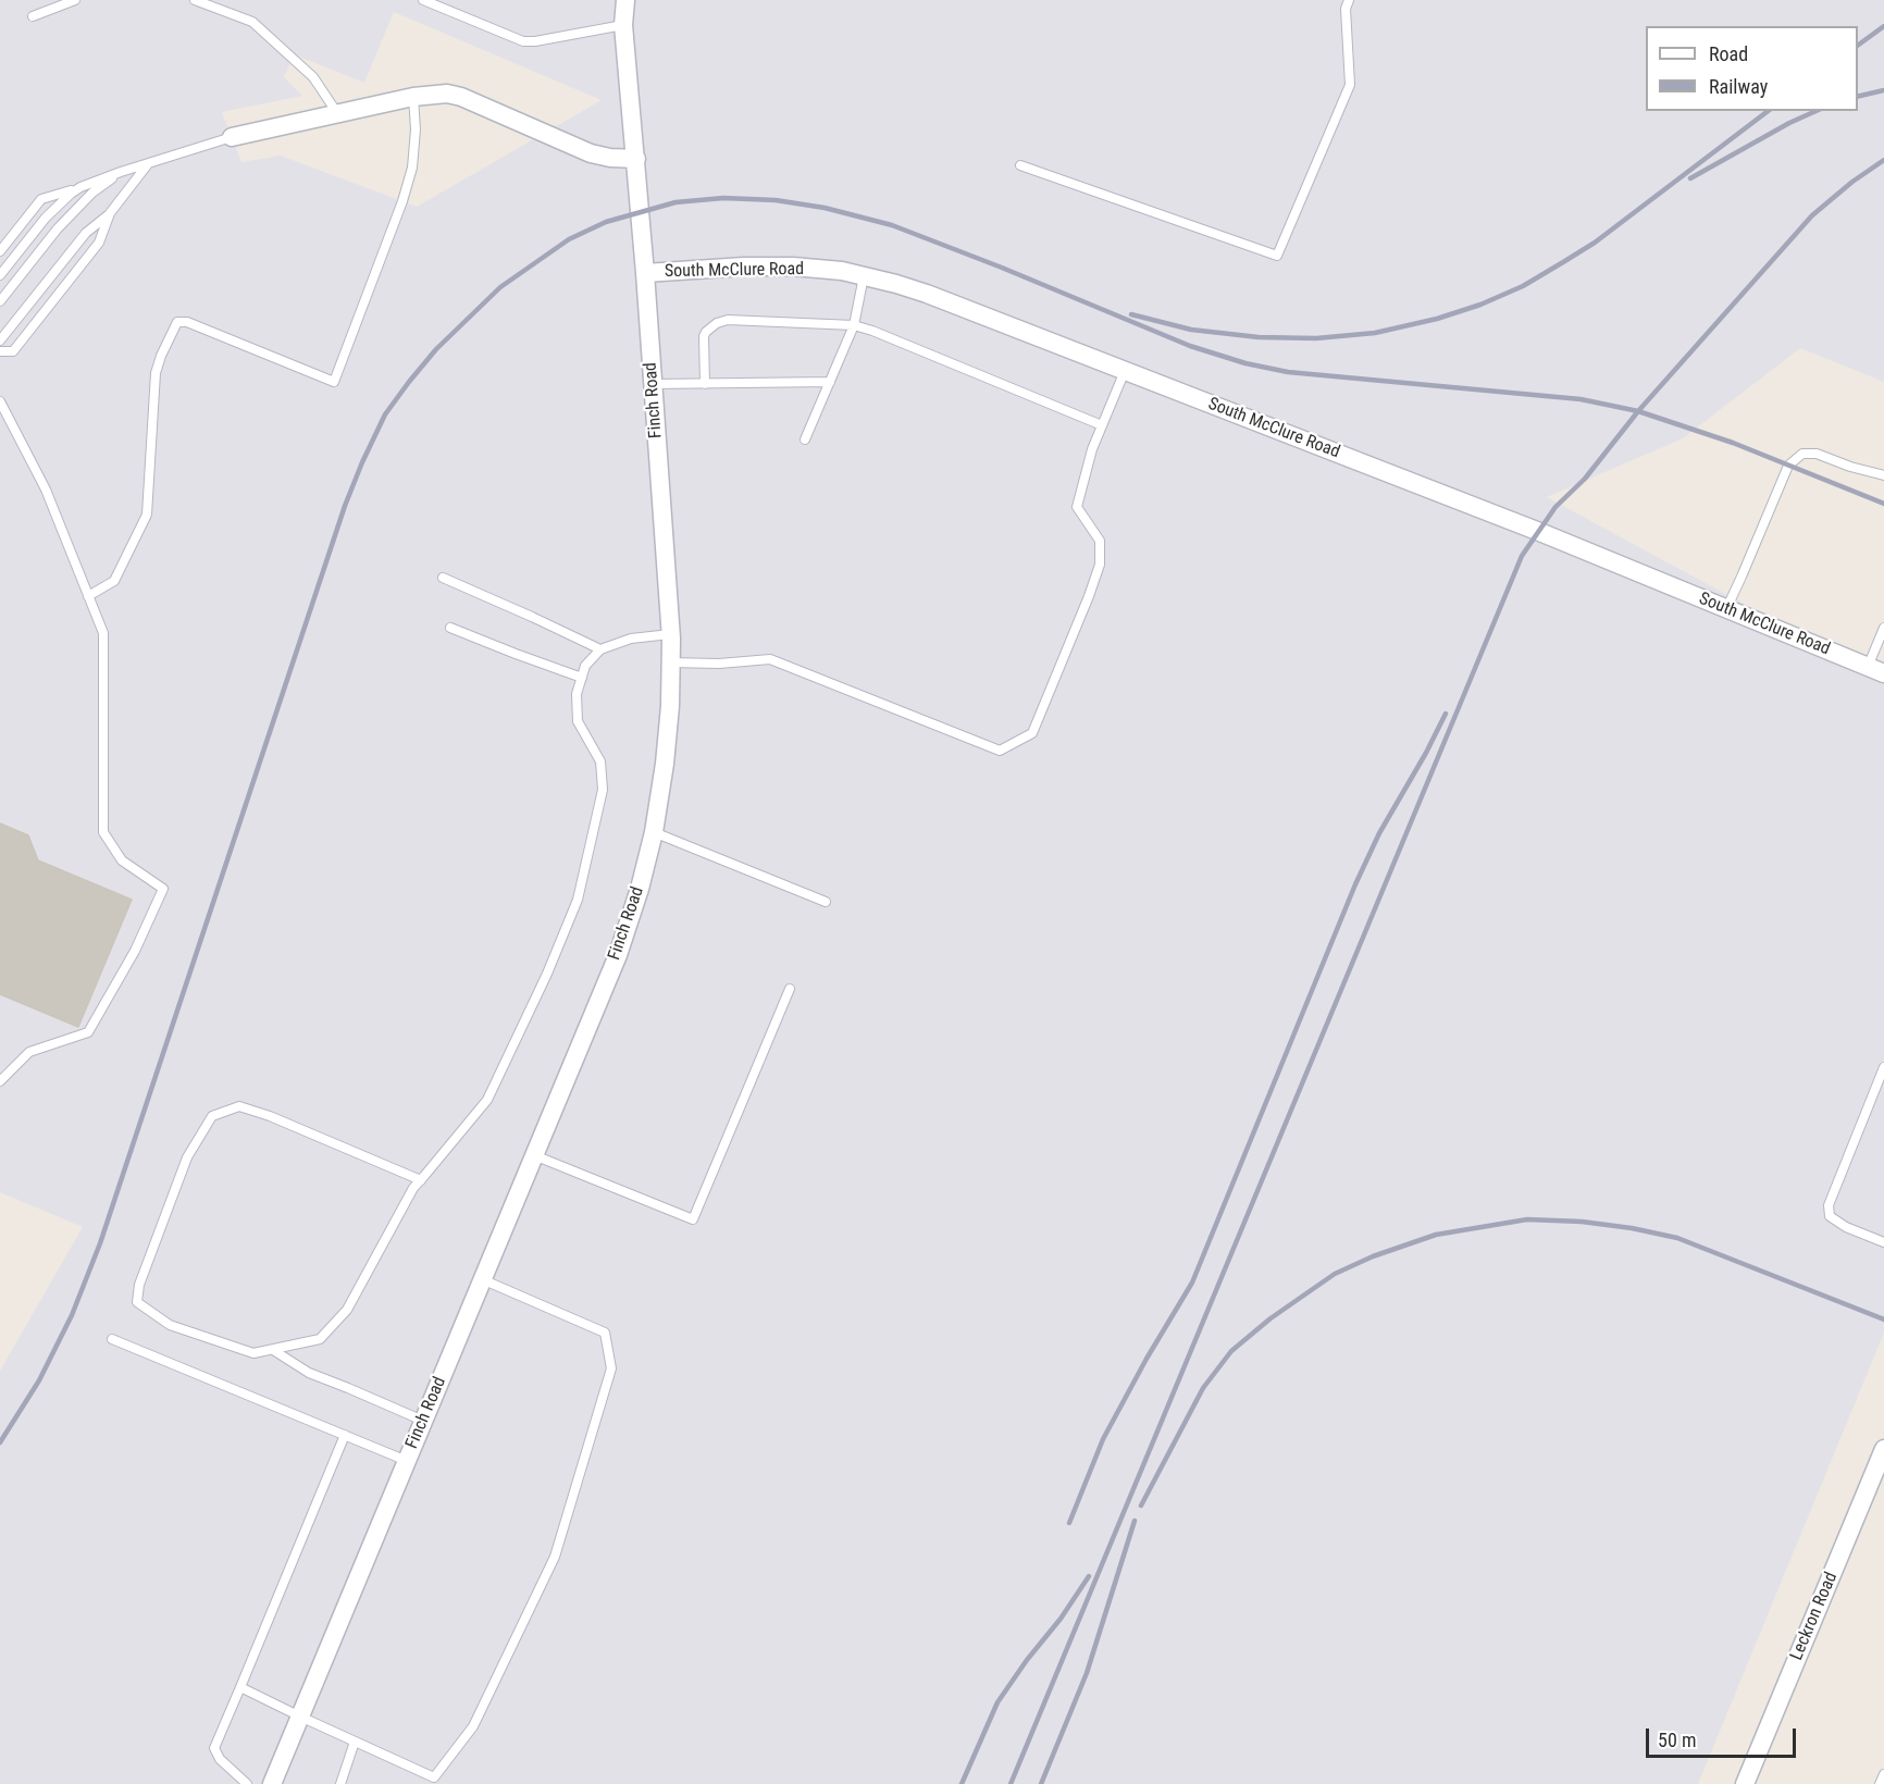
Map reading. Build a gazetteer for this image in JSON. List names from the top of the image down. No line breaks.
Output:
{"streets":{"street":["South McClure Road","Finch Road","Leckron Road"]},"crossings":[["South McClure Road","Finch Road"]],"legend":["Road","Railway"],"scale_bar":"50 m"}
